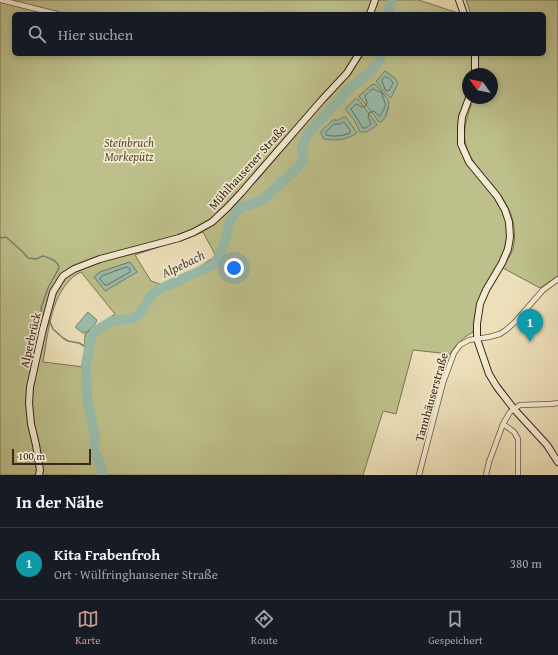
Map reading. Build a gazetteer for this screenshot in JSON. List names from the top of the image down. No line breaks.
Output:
{"streets":{"main road":["Mühlhausener Straße","Alperbrück"],"street":["Tannhäuserstraße"]},"crossings":[["Mühlhausener Straße","Alperbrück"]],"water":["Alpebach"],"parks":["Steinbruch Morkepütz"],"scale_bar":"100 m","north":"top left","page":{"search":"Hier suchen","pins":"1","scale":"100 m","heading":"In der Nähe","list":[{"mark":"1","name":"Kita Frabenfroh","note":"Ort · Wülfringhausener Straße","value":"380 m"}],"nav":["Karte","Route","Gespeichert"]}}
